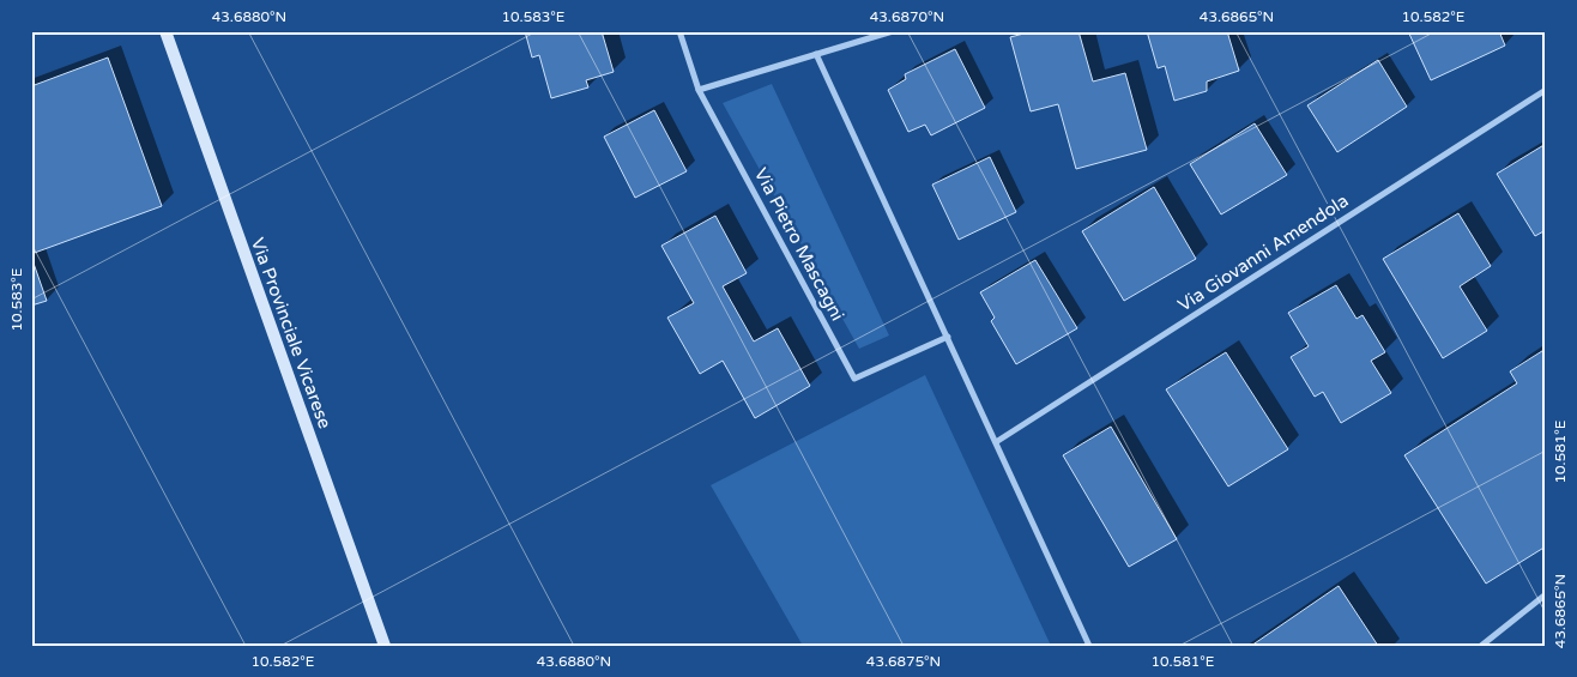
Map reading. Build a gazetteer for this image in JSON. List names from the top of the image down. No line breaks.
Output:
{"streets":{"main road":["Via Provinciale Vicarese"],"street":["Via Pietro Mascagni","Via Giovanni Amendola"]},"coordinates":["43.6880°N","10.583°E","43.6870°N","43.6865°N","10.582°E","10.581°E","43.6875°N"]}
